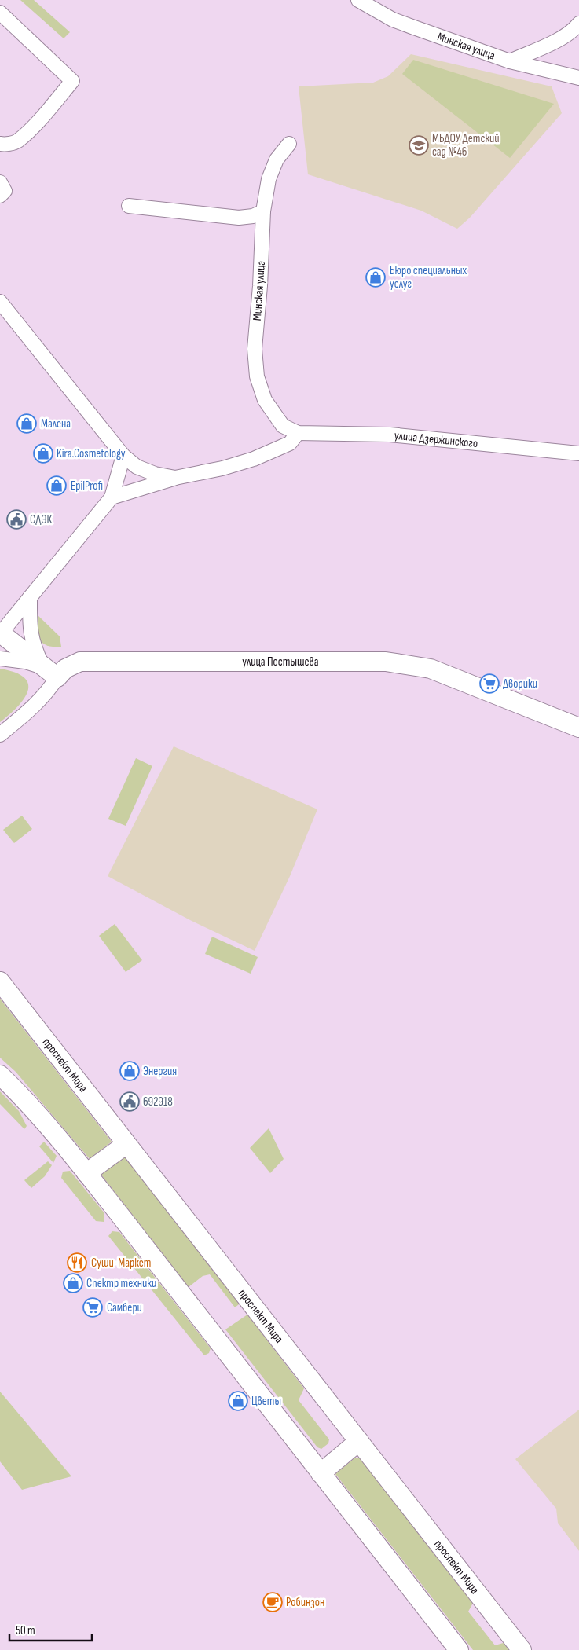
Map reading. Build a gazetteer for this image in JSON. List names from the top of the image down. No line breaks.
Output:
{"streets":{"street":["Минская улица","улица Дзержинского","улица Постышева","проспект Мира"]},"crossings":[["Минская улица","улица Дзержинского"]],"places":{"school or university":["МБДОУ Детский сад №46"],"shop":["Бюро специальных услуг","Малена","Kira.Cosmetology","EpilProfi","Энергия","Спектр техники","Цветы"],"public building":["СДЭК","692918"],"supermarket":["Дворики","Самбери"],"restaurant":["Суши-Маркет"],"cafe":["Робинзон"]},"scale_bar":"50 m"}
